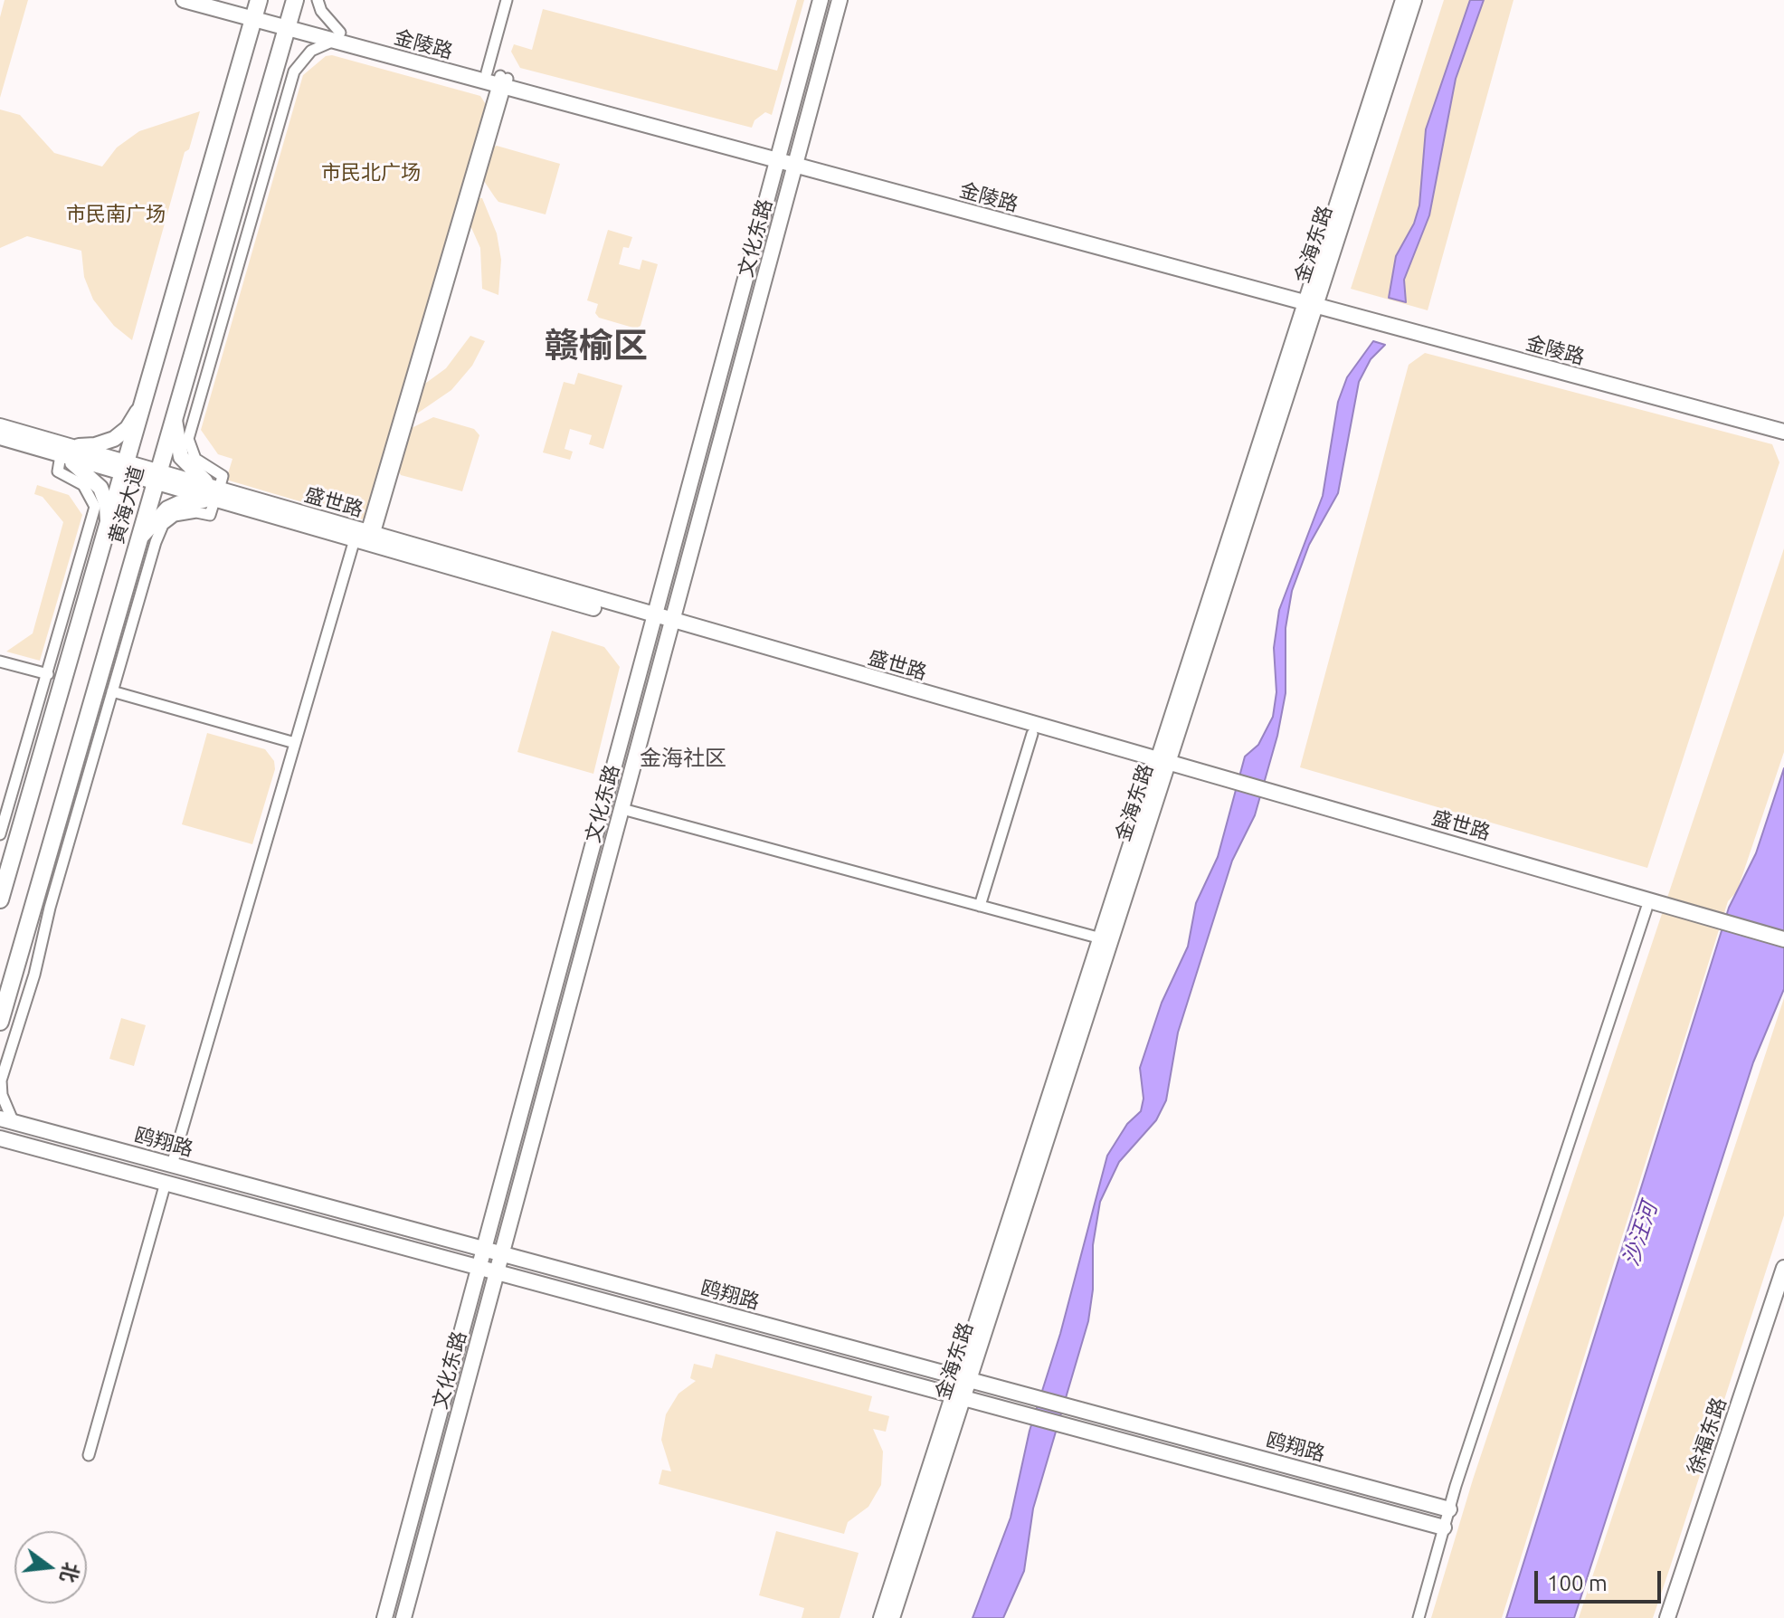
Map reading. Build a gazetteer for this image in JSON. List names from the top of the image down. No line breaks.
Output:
{"streets":{"main road":["金陵路","文化东路","金海东路","盛世路","黄海大道","鸥翔路","徐福东路"]},"crossings":[["金陵路","文化东路"],["金陵路","金海东路"],["金陵路","黄海大道"],["文化东路","盛世路"],["文化东路","鸥翔路"],["金海东路","盛世路"],["金海东路","鸥翔路"],["盛世路","黄海大道"]],"districts":["赣榆区","金海社区"],"water":["沙汪河"],"parks":["市民北广场","市民南广场"],"scale_bar":"100 m","north":"right"}
